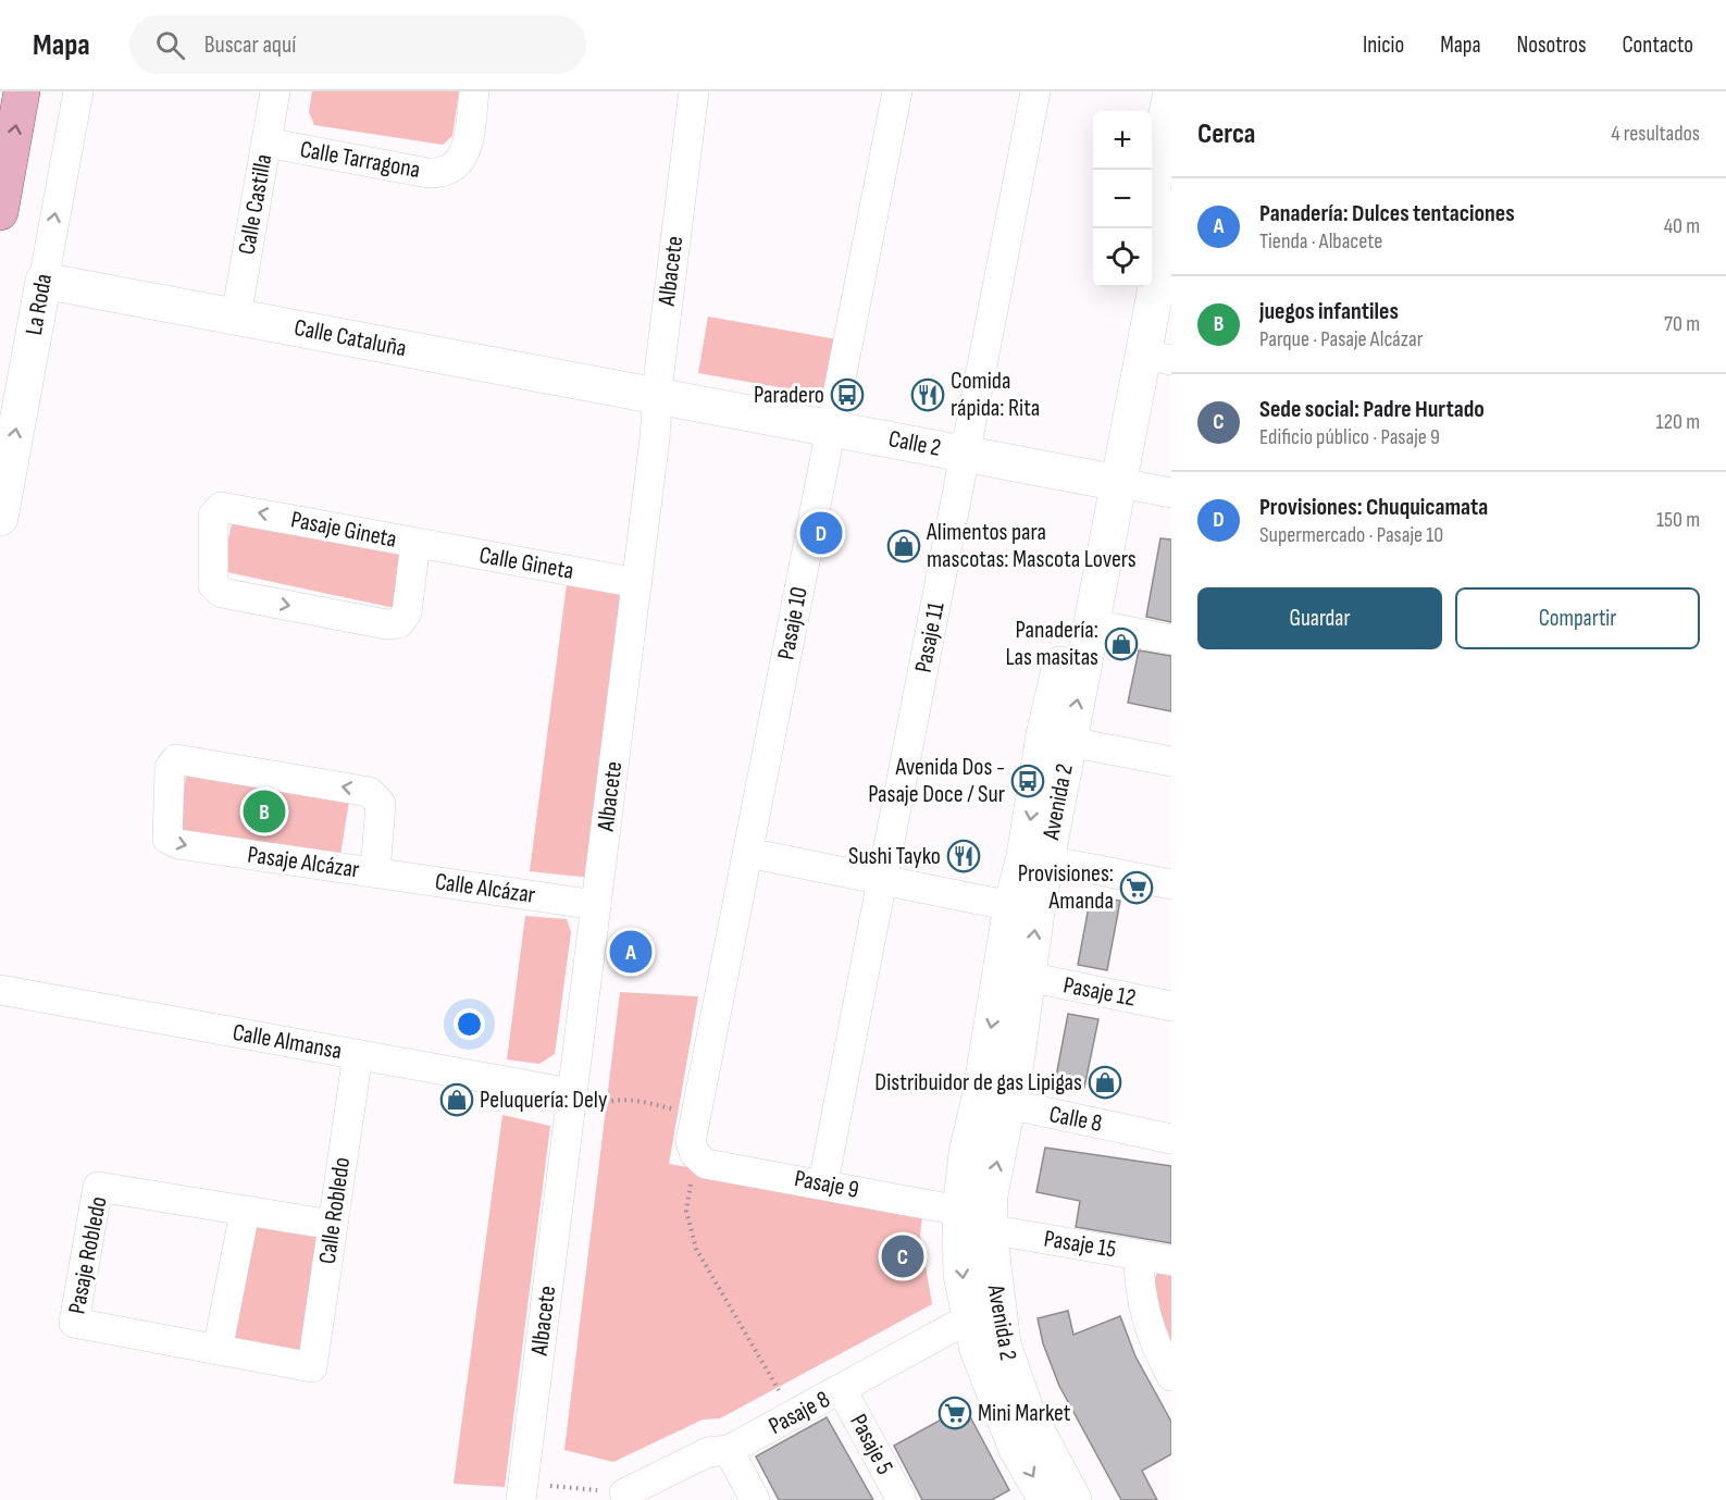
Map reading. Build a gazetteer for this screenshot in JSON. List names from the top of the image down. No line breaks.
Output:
{"streets":{"street":["Calle Tarragona","Calle Castilla","Albacete","La Roda","Calle Cataluña","Calle 2","Pasaje Gineta","Calle Gineta","Pasaje 10","Pasaje 11","Avenida 2","Pasaje Alcázar","Calle Alcázar","Pasaje 12","Calle Almansa","Calle 8","Pasaje 9","Calle Robledo","Pasaje 15","Pasaje Robledo","Pasaje 8","Pasaje 5"]},"crossings":[["Calle Tarragona","Calle Castilla"],["Calle Castilla","Calle Cataluña"],["Albacete","Calle Cataluña"],["Albacete","Calle 2"],["Albacete","Calle Gineta"],["Albacete","Calle Alcázar"],["Albacete","Calle Almansa"],["La Roda","Calle Cataluña"],["Calle Cataluña","Calle 2"],["Calle 2","Pasaje 10"],["Calle 2","Pasaje 11"],["Calle 2","Avenida 2"],["Pasaje Gineta","Calle Gineta"],["Pasaje 10","Pasaje 9"],["Pasaje 11","Pasaje 9"],["Avenida 2","Pasaje 12"],["Avenida 2","Calle 8"],["Avenida 2","Pasaje 9"],["Avenida 2","Pasaje 15"],["Avenida 2","Pasaje 8"],["Pasaje Alcázar","Calle Alcázar"],["Calle Almansa","Calle Robledo"],["Pasaje 9","Pasaje 15"],["Calle Robledo","Pasaje Robledo"],["Pasaje 8","Pasaje 5"]],"one_way":["La Roda"],"places":{"bus stop":["Paradero","Avenida Dos - Pasaje Doce / Sur"],"restaurant":["Comida rápida: Rita","Sushi Tayko"],"shop":["Alimentos para mascotas: Mascota Lovers","Panadería: Las masitas","Distribuidor de gas Lipigas","Peluquería: Dely"],"supermarket":["Provisiones: Amanda","Mini Market"]},"page":{"header":"Mapa","search":"Buscar aquí","nav":["Inicio","Mapa","Nosotros","Contacto"],"heading":["Cerca","4 resultados"],"map_buttons":["+","−"],"list":[{"mark":"A","name":"Panadería: Dulces tentaciones","note":"Tienda · Albacete","value":"40 m"},{"mark":"B","name":"juegos infantiles","note":"Parque · Pasaje Alcázar","value":"70 m"},{"mark":"C","name":"Sede social: Padre Hurtado","note":"Edificio público · Pasaje 9","value":"120 m"},{"mark":"D","name":"Provisiones: Chuquicamata","note":"Supermercado · Pasaje 10","value":"150 m"}],"pins":["D","B","A","C"],"buttons":["Guardar","Compartir"]}}
